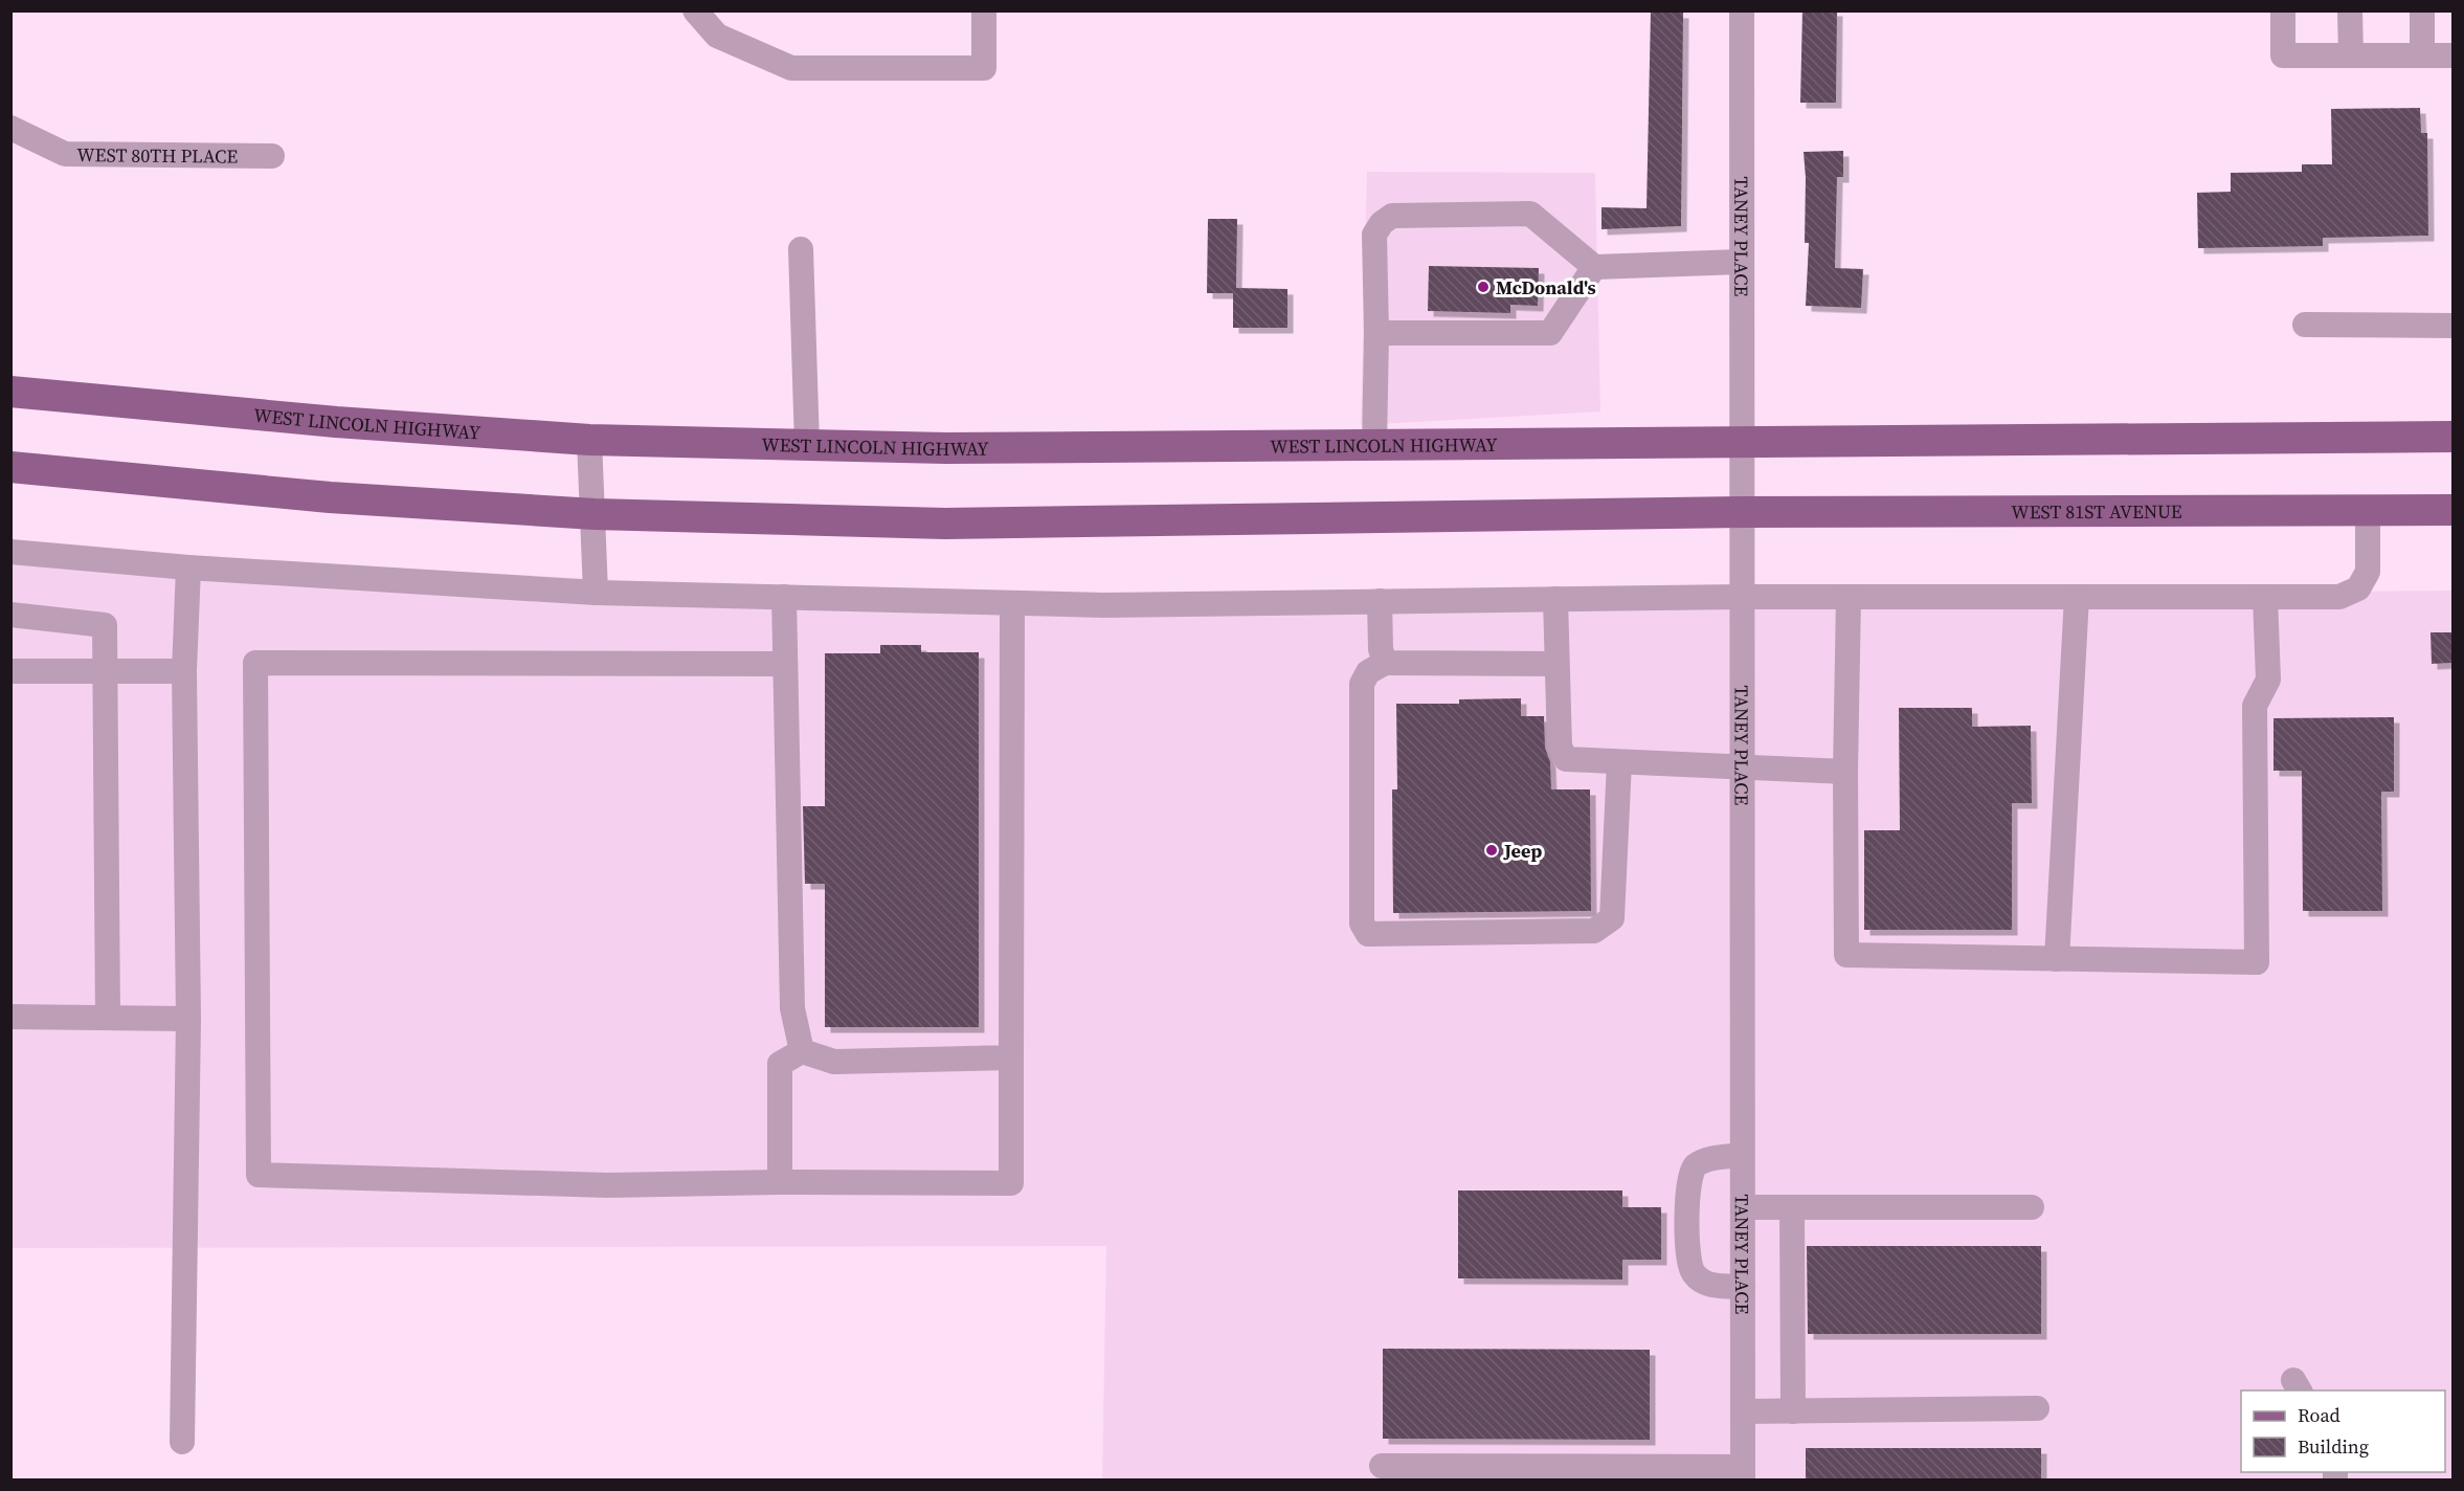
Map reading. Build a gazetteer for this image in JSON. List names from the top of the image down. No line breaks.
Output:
{"streets":{"main road":["WEST LINCOLN HIGHWAY","WEST 81ST AVENUE"],"street":["WEST 80TH PLACE","TANEY PLACE"]},"crossings":[["TANEY PLACE","WEST LINCOLN HIGHWAY"],["TANEY PLACE","WEST 81ST AVENUE"]],"places":["McDonald's","Jeep"],"legend":["Road","Building"]}
